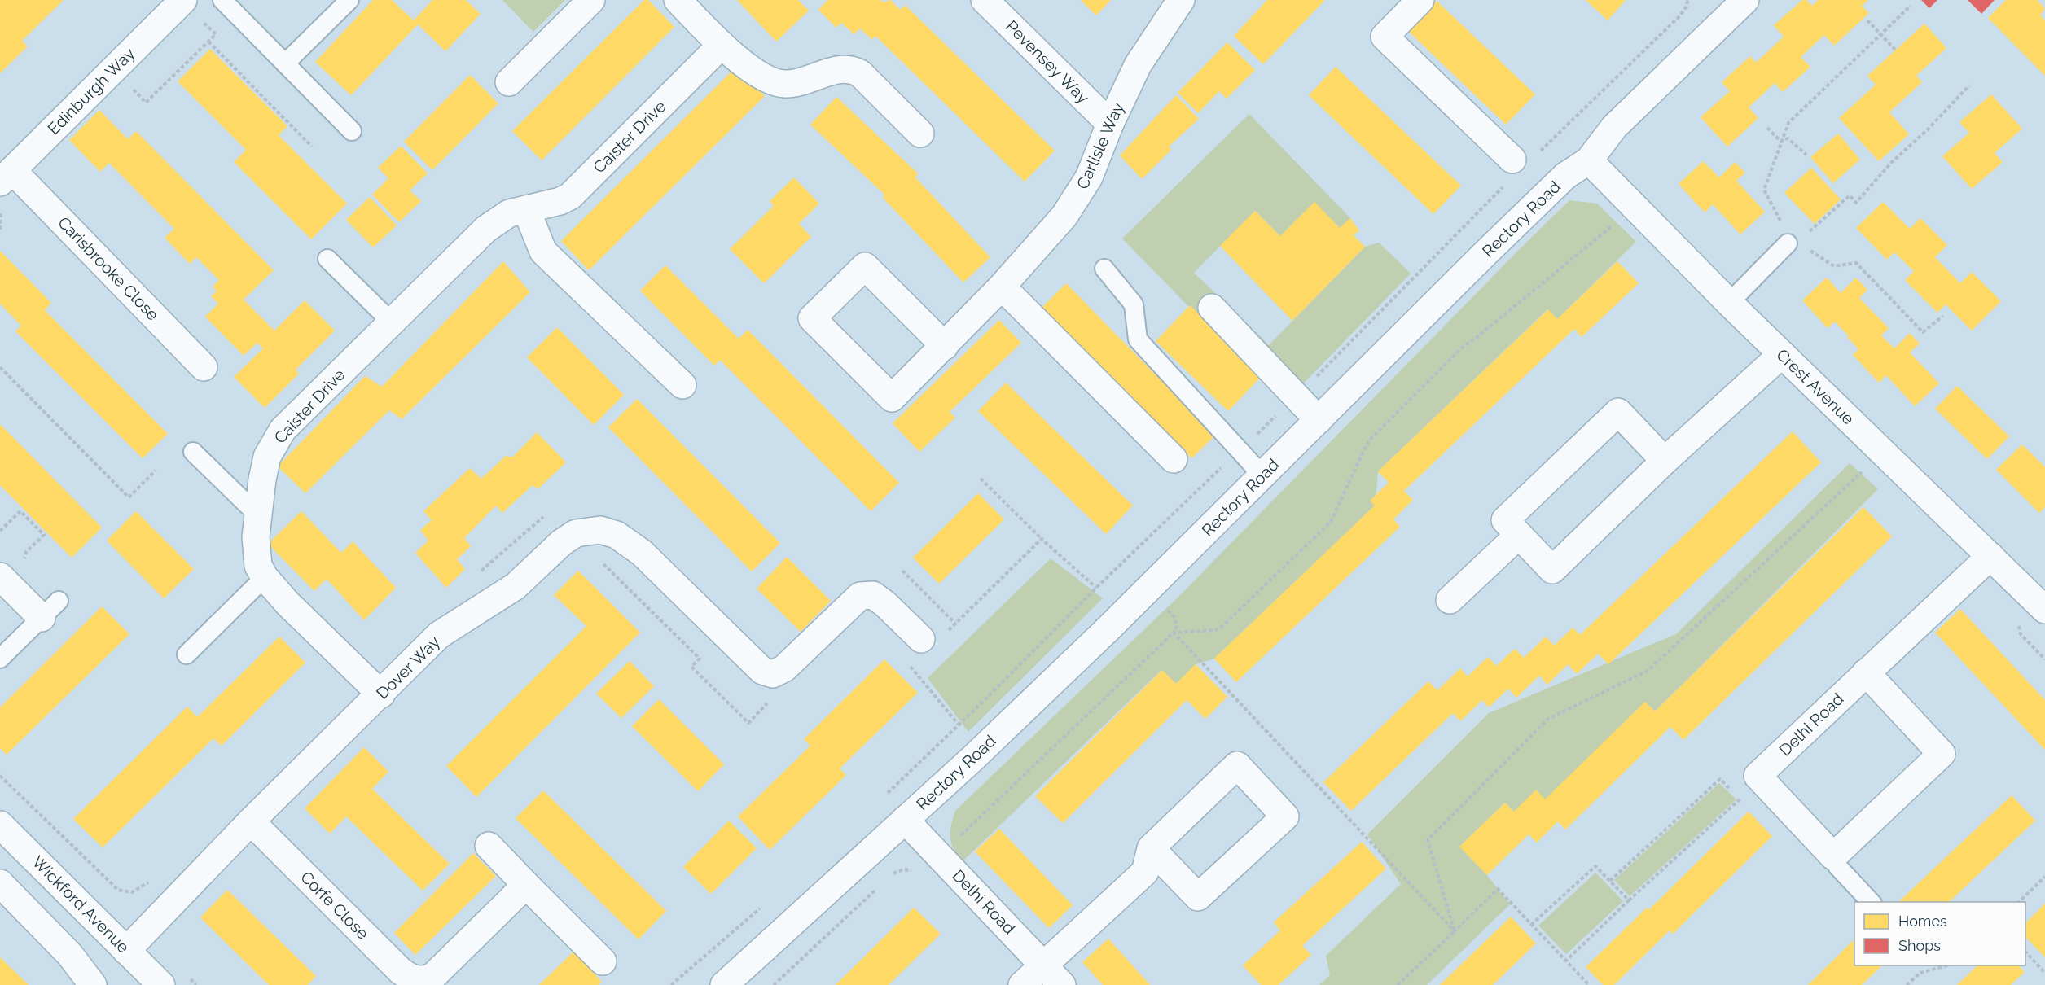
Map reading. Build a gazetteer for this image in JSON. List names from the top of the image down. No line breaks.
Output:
{"streets":{"street":["Pevensey Way","Edinburgh Way","Caister Drive","Carlisle Way","Rectory Road","Carisbrooke Close","Crest Avenue","Dover Way","Delhi Road","Wickford Avenue","Corfe Close"]},"crossings":[["Pevensey Way","Carlisle Way"],["Edinburgh Way","Carisbrooke Close"],["Caister Drive","Dover Way"],["Rectory Road","Crest Avenue"],["Rectory Road","Delhi Road"],["Crest Avenue","Delhi Road"],["Dover Way","Wickford Avenue"],["Dover Way","Corfe Close"]],"legend":["Homes","Shops"]}
